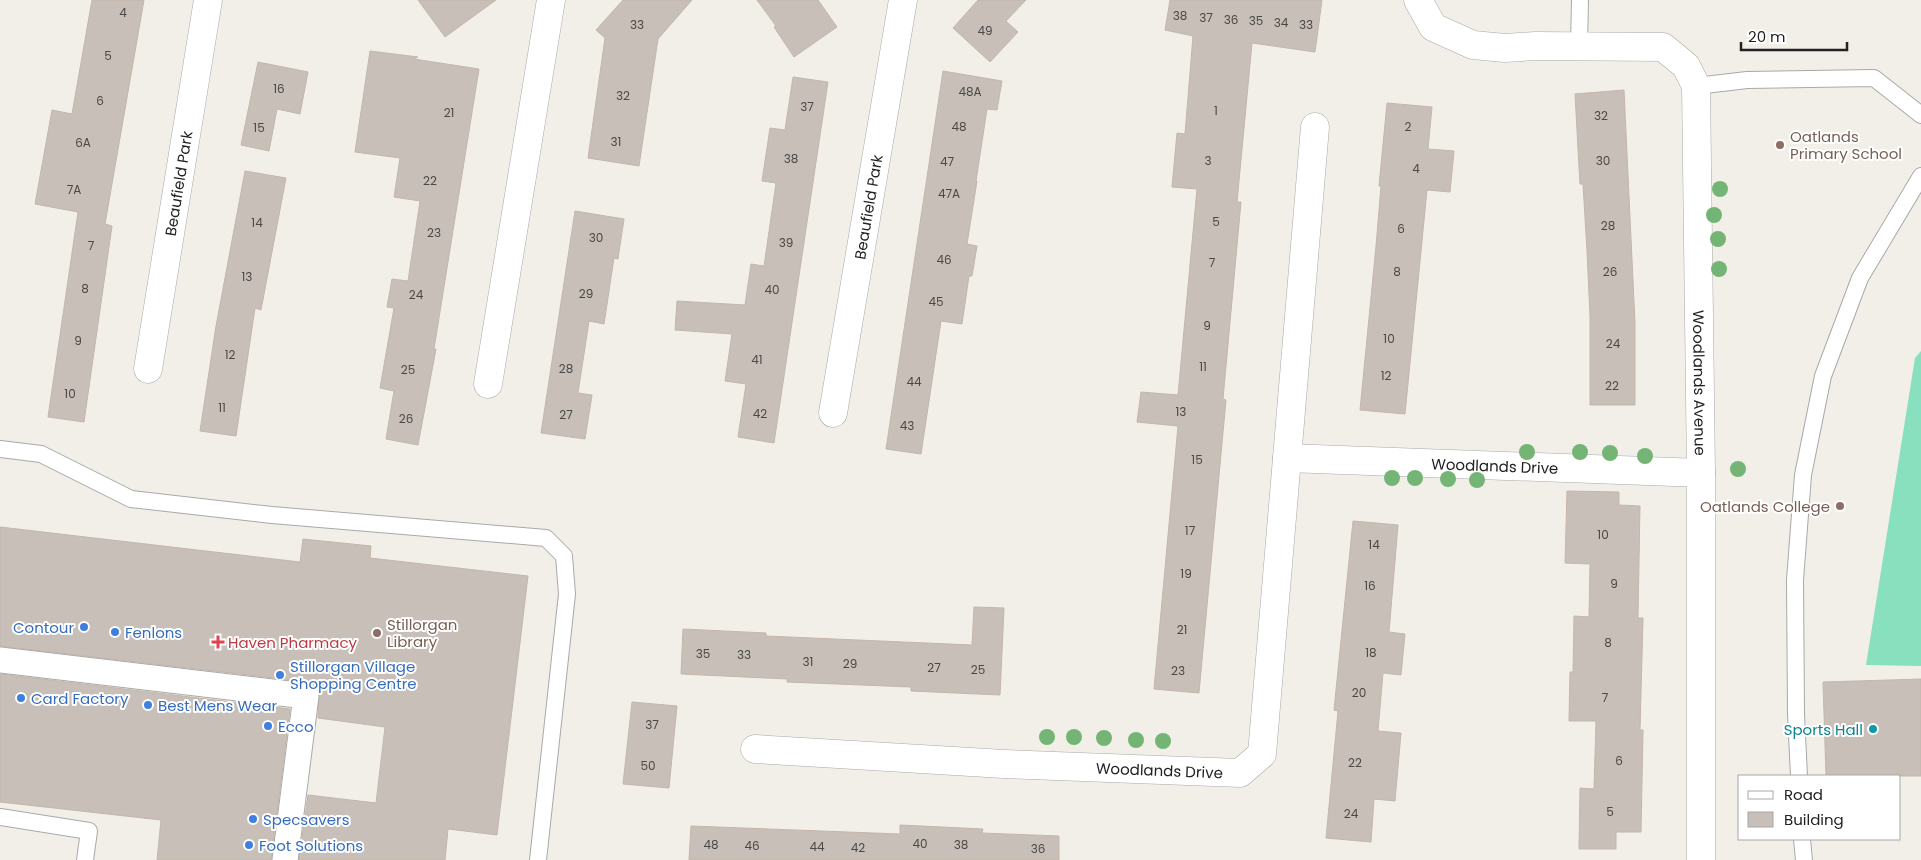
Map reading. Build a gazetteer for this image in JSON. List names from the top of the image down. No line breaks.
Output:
{"streets":{"street":["Beaufield Park","Woodlands Avenue","Woodlands Drive"]},"crossings":[["Woodlands Avenue","Woodlands Drive"]],"places":{"other":["Oatlands Primary School","Oatlands College","Contour","Fenlons","Stillorgan Library","Stillorgan Village Shopping Centre","Card Factory","Best Mens Wear","Ecco","Sports Hall","Specsavers","Foot Solutions"],"health":["Haven Pharmacy"]},"house_numbers":["4","38","37","36","35","34","33","33","49","5","16","48A","32","6","37","1","21","32","48","2","15","31","6A","38","3","30","47","4","22","7A","47A","5","14","28","6","23","30","39","7","46","7","8","26","13","8","40","29","24","45","9","10","9","24","12","41","11","28","25","12","44","22","10","11","13","42","27","26","43","15","17","10","14","19","9","16","21","8","18","35","33","31","29","27","25","23","20","7","37","6","22","50","5","24","40","48","38","46","44","42","36"],"legend":["Road","Building"],"scale_bar":"20 m"}
